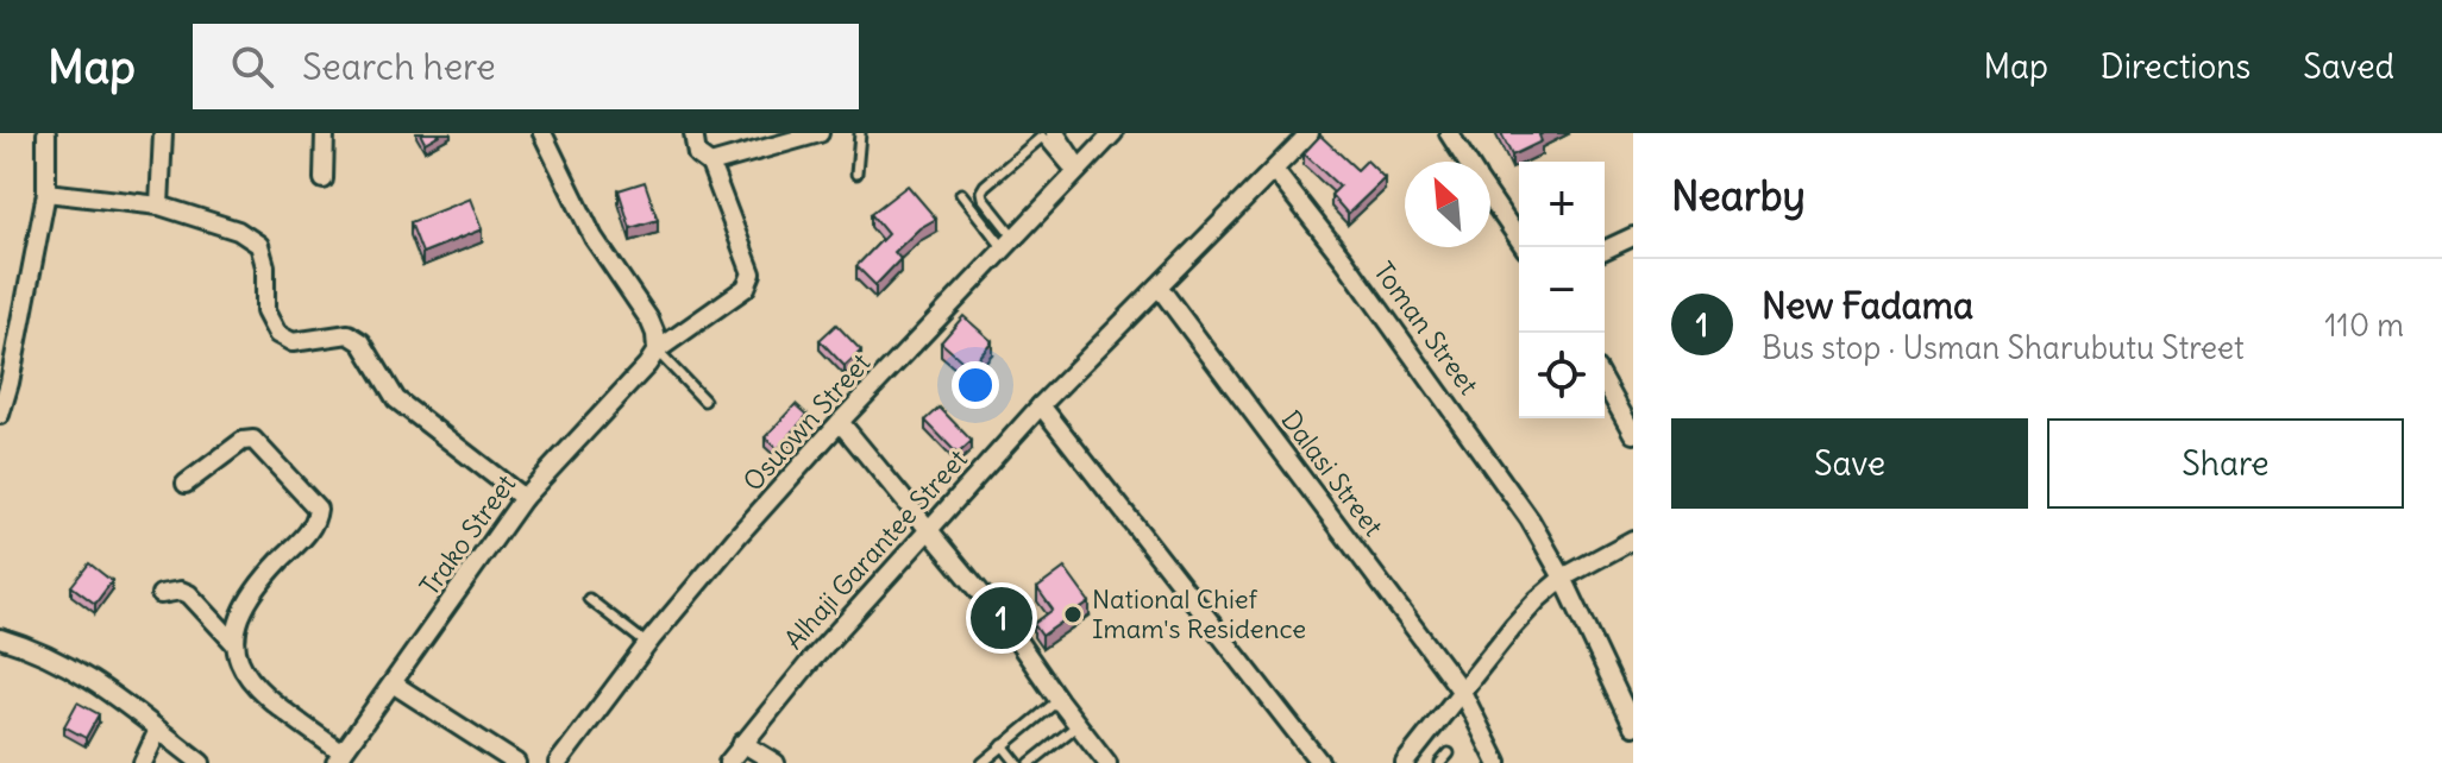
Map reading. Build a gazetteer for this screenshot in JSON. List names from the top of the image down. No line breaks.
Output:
{"streets":{"street":["Toman Street","Osuown Street","Dalasi Street","Trako Street","Alhaji Garantee Street"]},"crossings":[["Toman Street","Alhaji Garantee Street"],["Dalasi Street","Alhaji Garantee Street"]],"places":["National Chief Imam's Residence"],"north":"top left","page":{"header":"Map","search":"Search here","nav":["Map","Directions","Saved"],"heading":"Nearby","map_buttons":["+","−"],"list":[{"mark":"1","name":"New Fadama","note":"Bus stop · Usman Sharubutu Street","value":"110 m"}],"buttons":["Save","Share"],"pins":"1"}}
